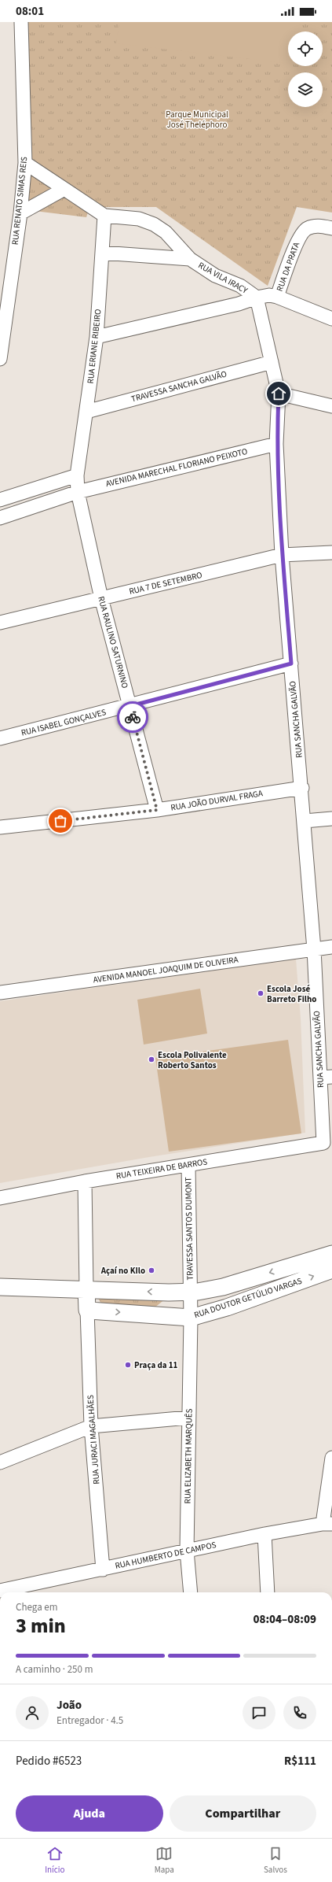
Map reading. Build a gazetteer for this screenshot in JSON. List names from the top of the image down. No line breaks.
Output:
{"streets":{"main road":["RUA DOUTOR GETÚLIO VARGAS"],"street":["RUA RENATO SIMAS REIS","RUA DA PRATA","RUA VILA IRACY","RUA ERIANE RIBEIRO","TRAVESSA SANCHA GALVÃO","AVENIDA MARECHAL FLORIANO PEIXOTO","RUA 7 DE SETEMBRO","RUA RAULINO SATURNINO","RUA SANCHA GALVÃO","RUA ISABEL GONÇALVES","RUA JOÃO DURVAL FRAGA","AVENIDA MANOEL JOAQUIM DE OLIVEIRA","RUA TEIXEIRA DE BARROS","TRAVESSA SANTOS DUMONT","RUA JURACI MAGALHÃES","RUA ELIZABETH MARQUÊS","RUA HUMBERTO DE CAMPOS"]},"crossings":[["RUA DA PRATA","RUA VILA IRACY"],["RUA VILA IRACY","RUA ERIANE RIBEIRO"],["RUA VILA IRACY","RUA SANCHA GALVÃO"],["RUA ERIANE RIBEIRO","TRAVESSA SANCHA GALVÃO"],["RUA ERIANE RIBEIRO","RUA RAULINO SATURNINO"],["TRAVESSA SANCHA GALVÃO","RUA SANCHA GALVÃO"],["AVENIDA MARECHAL FLORIANO PEIXOTO","RUA RAULINO SATURNINO"],["AVENIDA MARECHAL FLORIANO PEIXOTO","RUA SANCHA GALVÃO"],["RUA 7 DE SETEMBRO","RUA RAULINO SATURNINO"],["RUA 7 DE SETEMBRO","RUA SANCHA GALVÃO"],["RUA RAULINO SATURNINO","RUA ISABEL GONÇALVES"],["RUA RAULINO SATURNINO","RUA JOÃO DURVAL FRAGA"],["RUA SANCHA GALVÃO","RUA ISABEL GONÇALVES"],["RUA SANCHA GALVÃO","RUA JOÃO DURVAL FRAGA"],["RUA SANCHA GALVÃO","AVENIDA MANOEL JOAQUIM DE OLIVEIRA"],["RUA SANCHA GALVÃO","RUA TEIXEIRA DE BARROS"],["RUA TEIXEIRA DE BARROS","TRAVESSA SANTOS DUMONT"],["TRAVESSA SANTOS DUMONT","RUA DOUTOR GETÚLIO VARGAS"],["TRAVESSA SANTOS DUMONT","RUA ELIZABETH MARQUÊS"],["RUA DOUTOR GETÚLIO VARGAS","RUA JURACI MAGALHÃES"],["RUA DOUTOR GETÚLIO VARGAS","RUA ELIZABETH MARQUÊS"],["RUA JURACI MAGALHÃES","RUA HUMBERTO DE CAMPOS"],["RUA ELIZABETH MARQUÊS","RUA HUMBERTO DE CAMPOS"]],"parks":["Parque Municipal José Theléphoro"],"places":["Escola José Barreto Filho","Escola Polivalente Roberto Santos","Açaí no KIlo","Praça da 11"],"page":{"status":"08:01","heading":["3 min","Chega em","08:04–08:09"],"panel":["João","Entregador · 4.5","Pedido #6523","R$111"],"bar":"A caminho · 250 m","buttons":["Ajuda","Compartilhar"],"tabs":["Início","Mapa","Salvos"]}}
